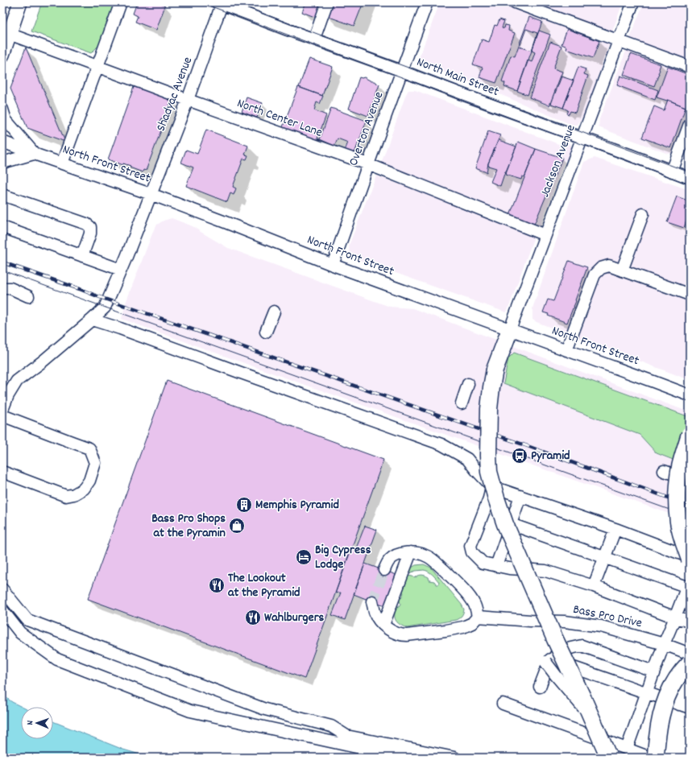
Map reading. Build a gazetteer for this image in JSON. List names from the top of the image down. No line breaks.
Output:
{"streets":{"street":["North Main Street","Shadyac Avenue","North Center Lane","Overton Avenue","Jackson Avenue","North Front Street","Bass Pro Drive"]},"crossings":[["North Main Street","Shadyac Avenue"],["North Main Street","Overton Avenue"],["North Main Street","Jackson Avenue"],["Shadyac Avenue","North Center Lane"],["Shadyac Avenue","North Front Street"],["North Center Lane","Overton Avenue"],["North Center Lane","Jackson Avenue"],["Overton Avenue","North Front Street"],["Jackson Avenue","North Front Street"]],"places":{"bus stop":["Pyramid"],"building":["Memphis Pyramid"],"shop":["Bass Pro Shops at the Pyramin"],"hotel":["Big Cypress Lodge"],"restaurant":["The Lookout at the Pyramid","Wahlburgers"]},"north":"left"}
